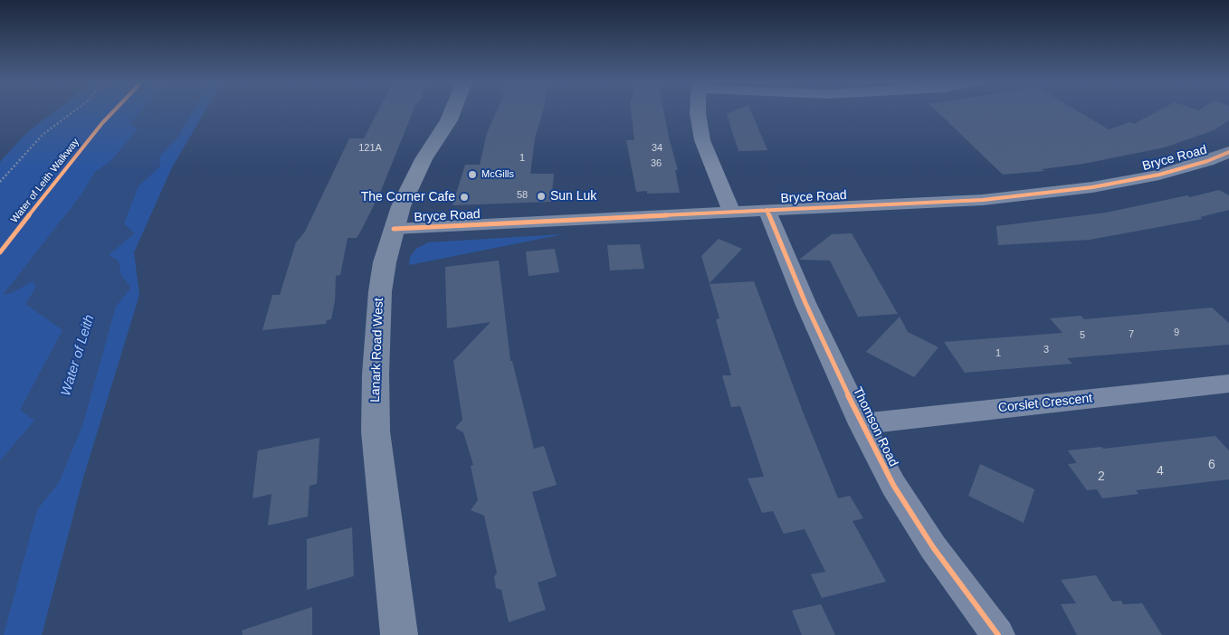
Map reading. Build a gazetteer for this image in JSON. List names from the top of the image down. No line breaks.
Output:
{"streets":{"main road":["Lanark Road West"],"street":["Bryce Road","Corslet Crescent","Thomson Road"],"cycle path":["Water of Leith Walkway"]},"crossings":[["Bryce Road","Lanark Road West"],["Bryce Road","Thomson Road"],["Corslet Crescent","Thomson Road"]],"water":["Water of Leith"],"places":["McGills","Sun Luk","The Corner Cafe"],"house_numbers":["121A","34","1","36","58","9","7","5","3","1","6","4","2"]}
